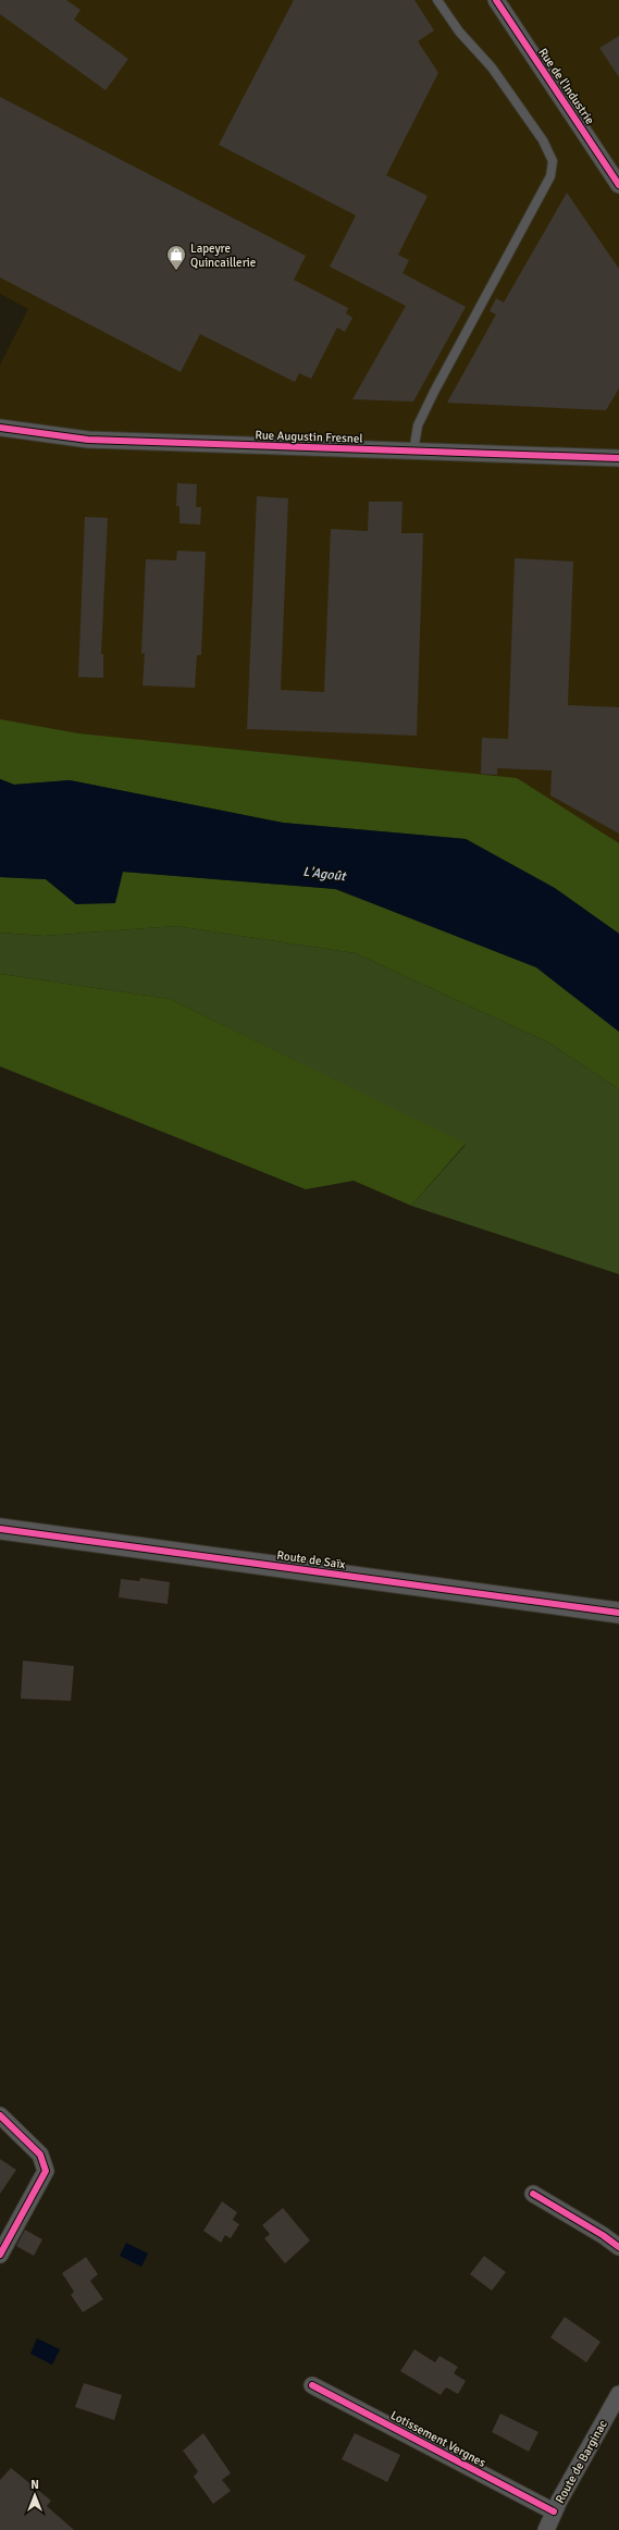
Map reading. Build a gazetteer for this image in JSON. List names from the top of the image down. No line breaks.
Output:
{"streets":{"street":["Rue de l'Industrie","Rue Augustin Fresnel","Route de Saïx","Lotissement Vergnes","Route de Barginac"]},"crossings":[["Lotissement Vergnes","Route de Barginac"]],"water":["L'Agoût"],"places":{"shop":["Lapeyre Quincaillerie"]},"north":"top"}
